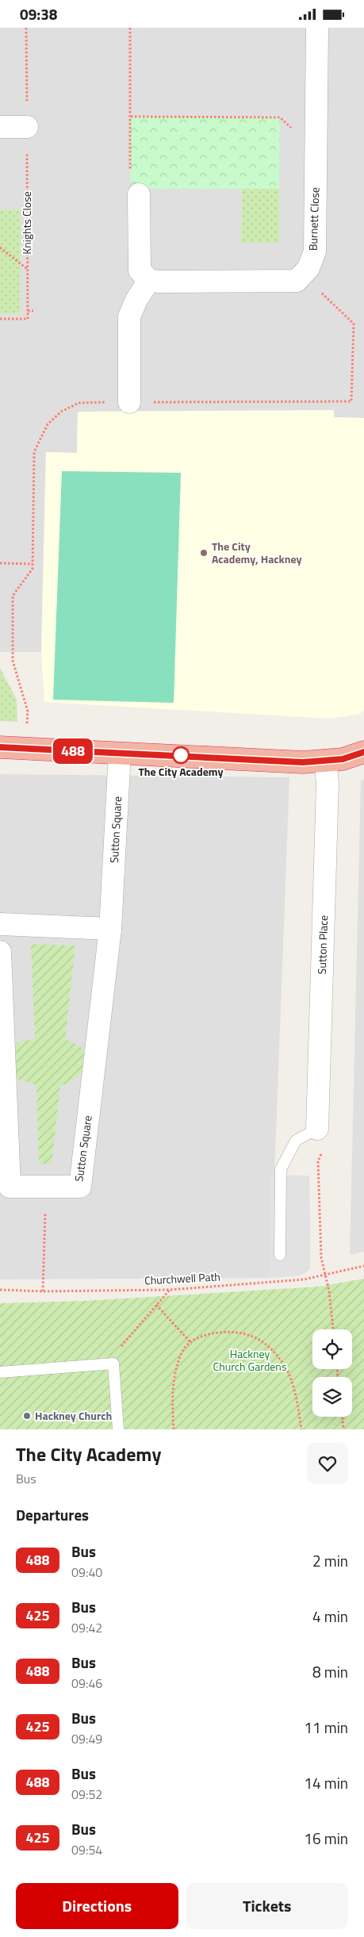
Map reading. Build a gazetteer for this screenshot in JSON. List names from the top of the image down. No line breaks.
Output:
{"streets":{"street":["Burnett Close","Sutton Square","Sutton Place"],"path":["Knights Close","Churchwell Path"]},"parks":["Hackney Church Gardens"],"places":["The City Academy, Hackney","The City Academy","Hackney Church"],"lines":["bus line 488"],"page":{"status":"09:38","on_map":"488","heading":[["The City Academy","Bus"],"Departures"],"list":[{"mark":"488","name":"Bus","note":"09:40","value":"2 min"},{"mark":"425","name":"Bus","note":"09:42","value":"4 min"},{"mark":"488","name":"Bus","note":"09:46","value":"8 min"},{"mark":"425","name":"Bus","note":"09:49","value":"11 min"},{"mark":"488","name":"Bus","note":"09:52","value":"14 min"},{"mark":"425","name":"Bus","note":"09:54","value":"16 min"}],"buttons":["Directions","Tickets"]}}
